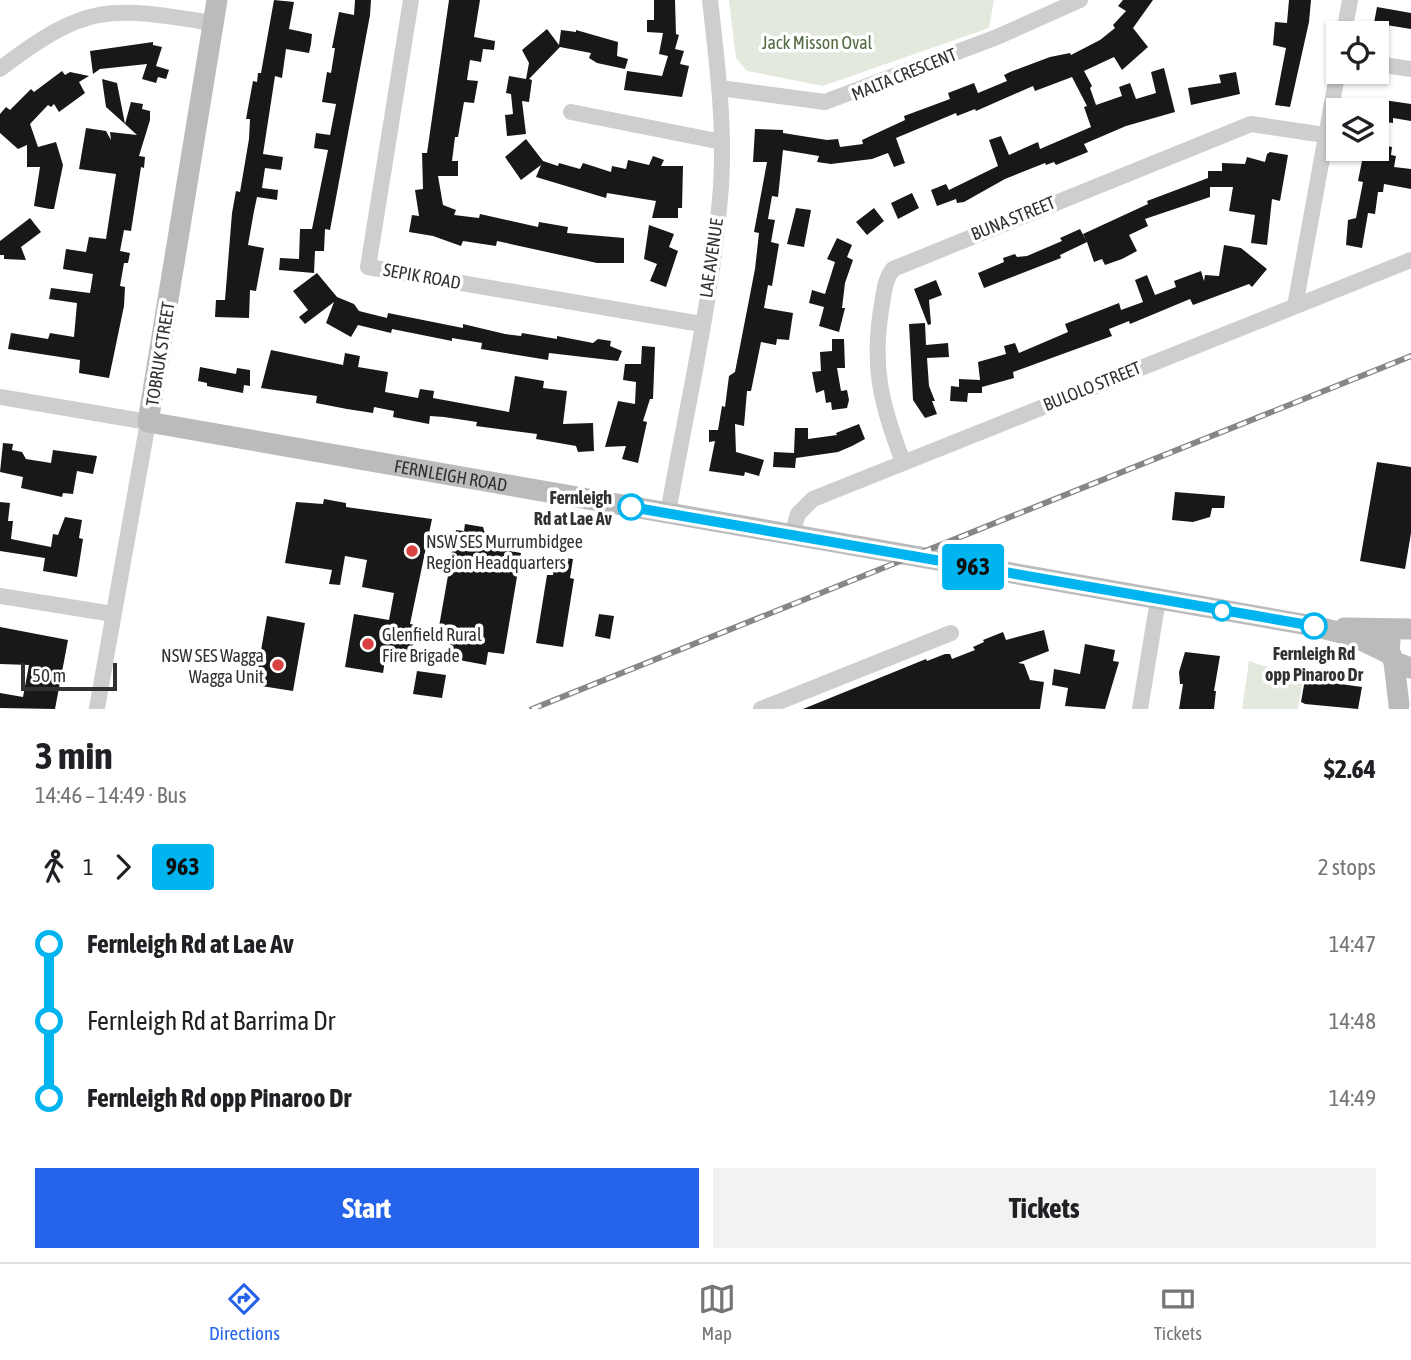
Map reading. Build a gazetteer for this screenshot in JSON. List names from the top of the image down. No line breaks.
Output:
{"streets":{"street":["MALTA CRESCENT","BUNA STREET","LAE AVENUE","SEPIK ROAD","TOBRUK STREET","BULOLO STREET","FERNLEIGH ROAD"]},"crossings":[["MALTA CRESCENT","LAE AVENUE"],["BUNA STREET","BULOLO STREET"],["LAE AVENUE","SEPIK ROAD"],["LAE AVENUE","FERNLEIGH ROAD"],["TOBRUK STREET","FERNLEIGH ROAD"],["BULOLO STREET","FERNLEIGH ROAD"]],"parks":["Jack Misson Oval"],"places":["Fernleigh Rd at Lae Av","NSW SES Murrumbidgee Region Headquarters","Fernleigh Rd opp Pinaroo Dr","Glenfield Rural Fire Brigade","NSW SES Wagga Wagga Unit"],"lines":["bus line 963"],"scale_bar":"50 m","page":{"on_map":"963","scale":"50 m","heading":["3 min","14:46 – 14:49 · Bus","$2.64"],"legs":["1","963","2 stops"],"list":[{"name":"Fernleigh Rd at Lae Av","value":"14:47"},{"name":"Fernleigh Rd at Barrima Dr","value":"14:48"},{"name":"Fernleigh Rd opp Pinaroo Dr","value":"14:49"}],"buttons":["Start","Tickets"],"tabs":["Directions","Map","Tickets"]}}
